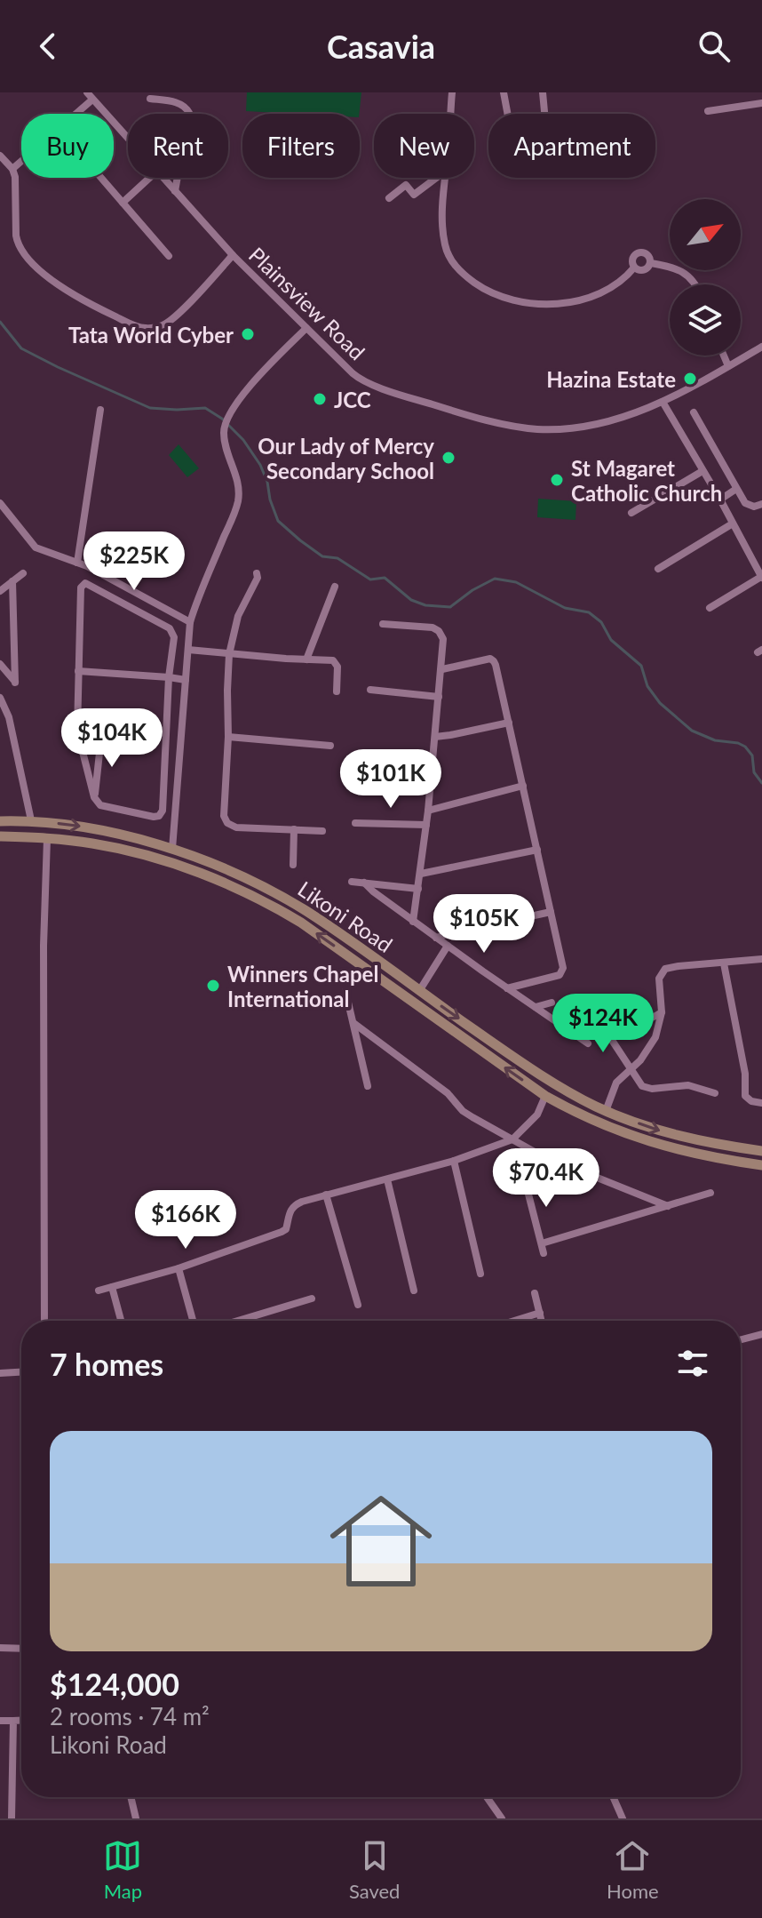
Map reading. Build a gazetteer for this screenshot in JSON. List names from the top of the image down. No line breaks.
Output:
{"streets":{"main road":["Likoni Road"],"street":["Plainsview Road"]},"places":["Tata World Cyber","Hazina Estate","JCC","Our Lady of Mercy Secondary School","St Magaret Catholic Church","Winners Chapel International"],"north":"top right","page":{"header":"Casavia","chip":["Buy","Rent","Filters","New","Apartment"],"price":["$225K","$104K","$101K","$105K","$124K","$70.4K","$166K"],"heading":"7 homes","list":[{"name":"$124,000","note":"2 rooms · 74 m² · Likoni Road"}],"tabs":["Map","Saved","Home"]}}
